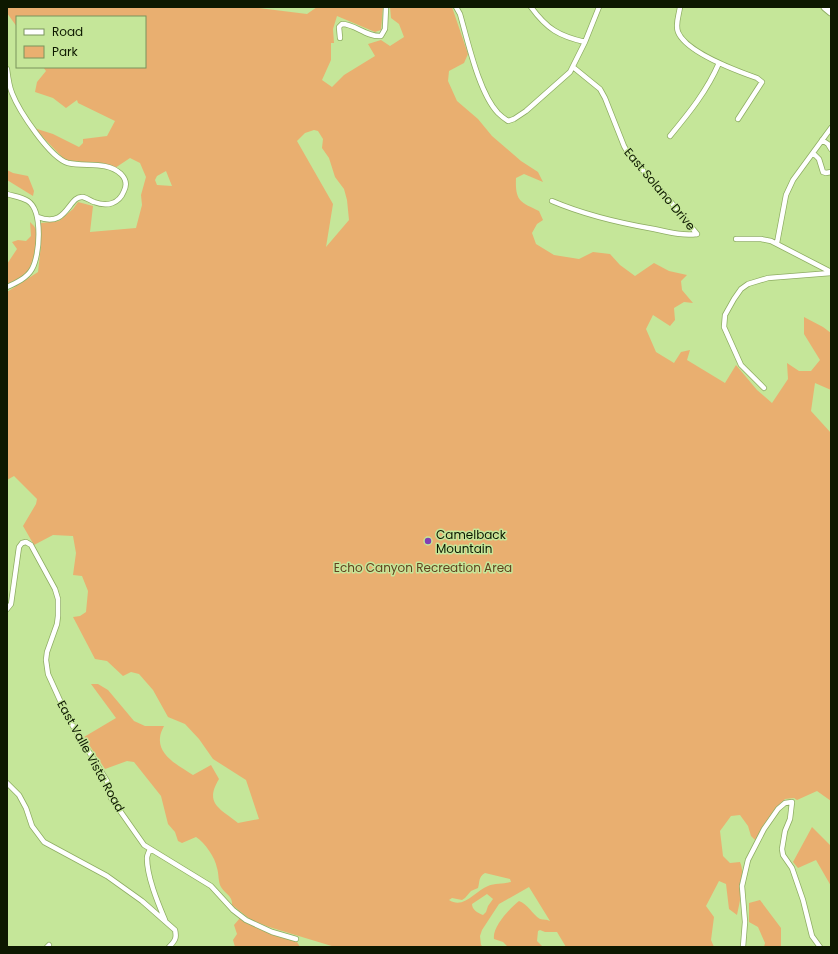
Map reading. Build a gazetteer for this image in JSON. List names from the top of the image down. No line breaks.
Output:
{"streets":{"street":["East Solano Drive","East Valle Vista Road"]},"parks":["Echo Canyon Recreation Area"],"places":["Camelback Mountain"],"legend":["Road","Park"]}
